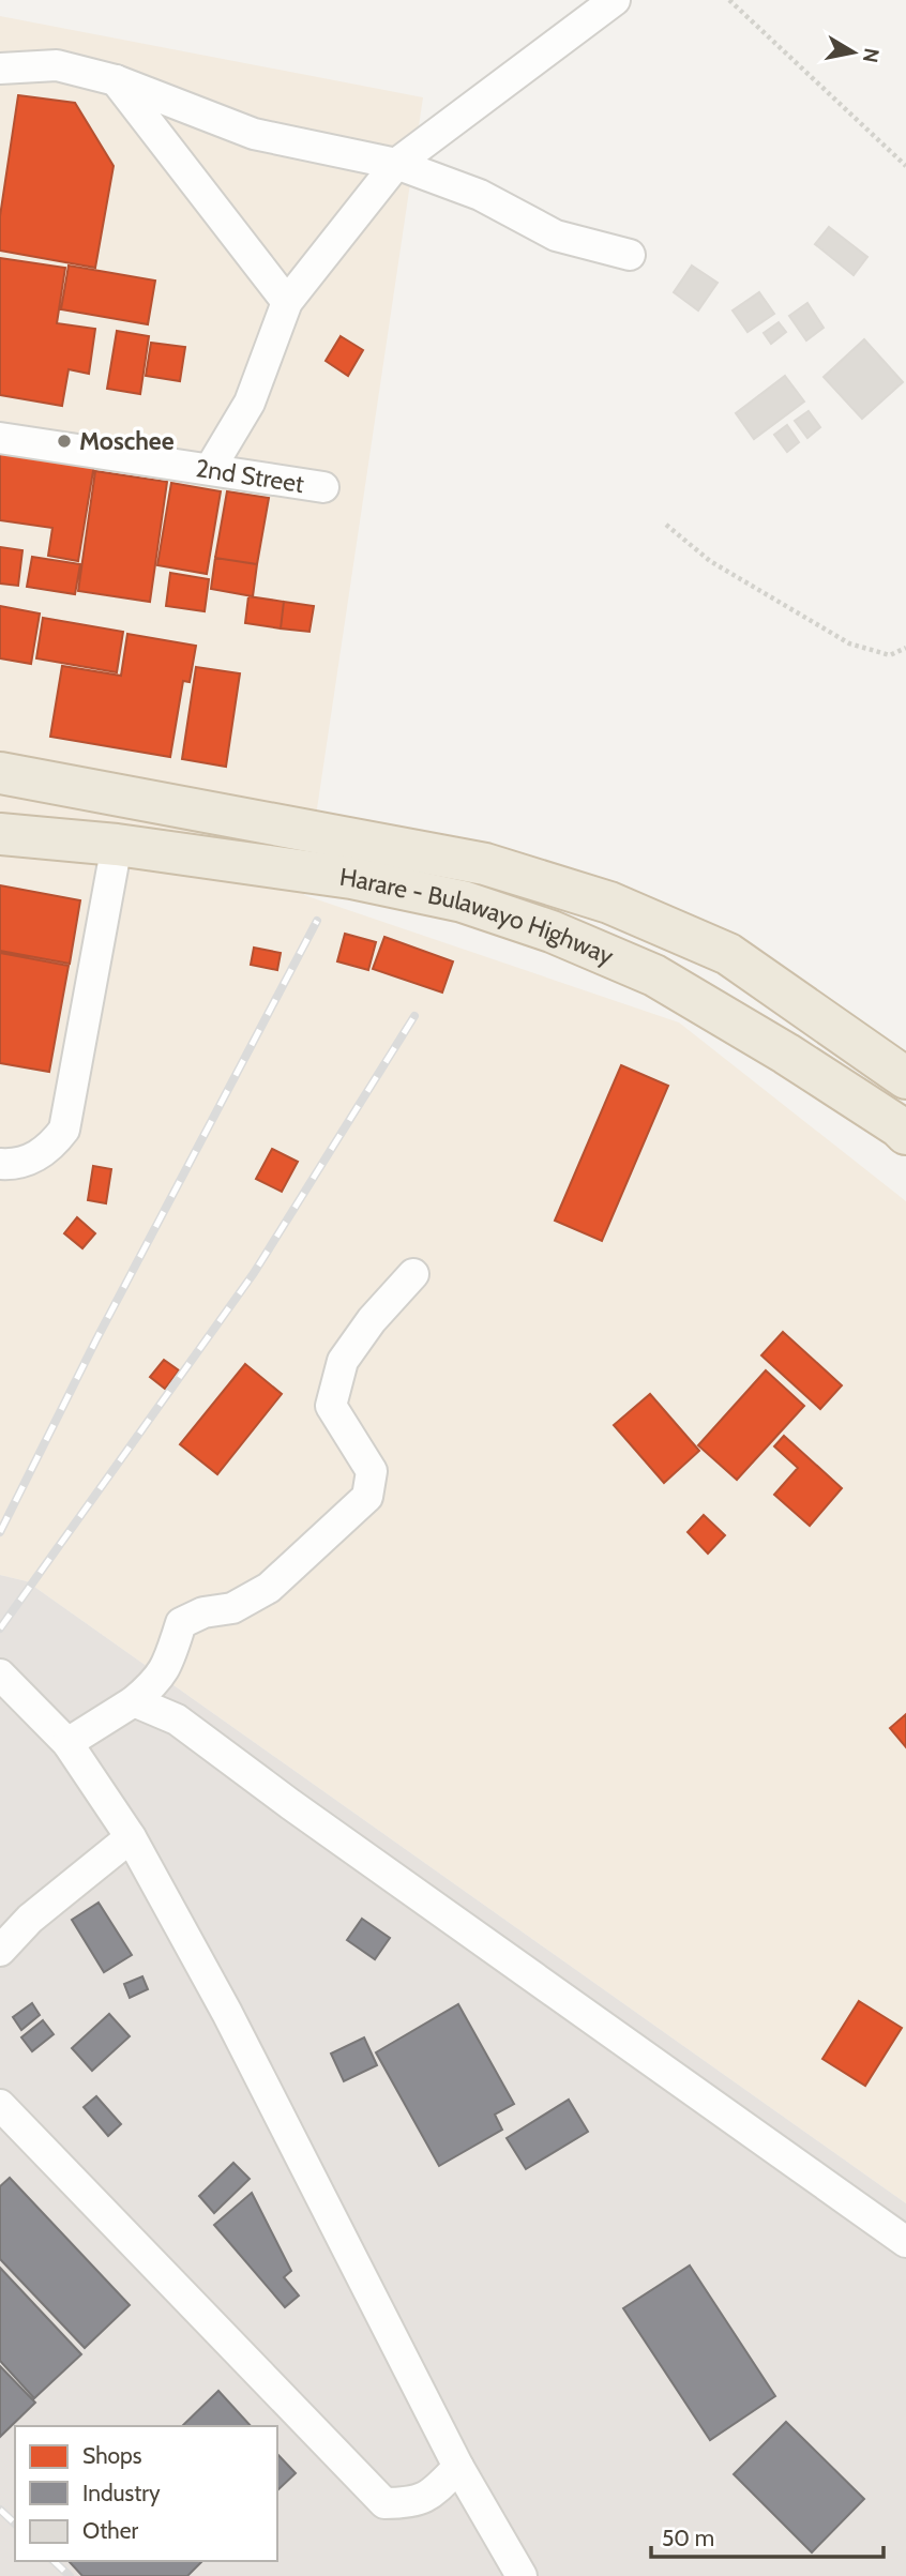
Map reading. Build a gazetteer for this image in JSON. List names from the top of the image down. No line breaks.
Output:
{"streets":{"highway":["Harare - Bulawayo Highway"],"street":["2nd Street"]},"places":["Moschee"],"legend":["Shops","Industry","Other"],"scale_bar":"50 m","north":"right"}
